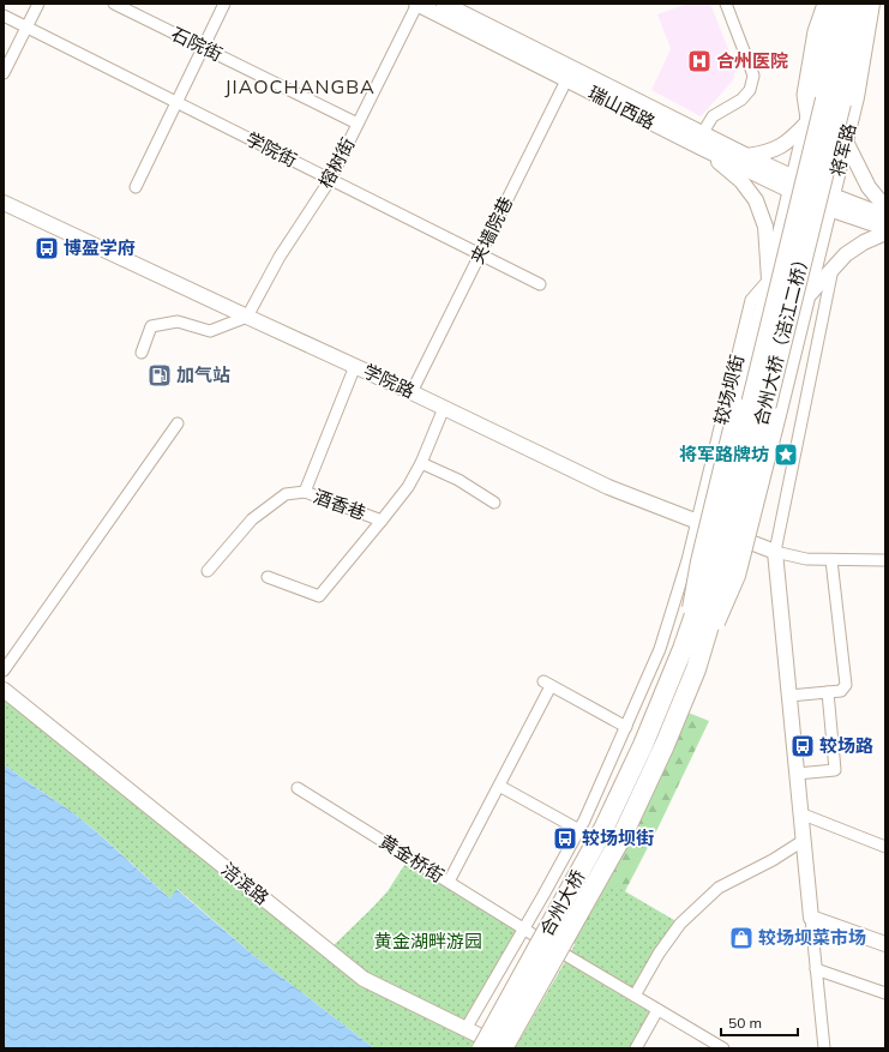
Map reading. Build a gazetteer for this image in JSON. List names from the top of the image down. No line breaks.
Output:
{"streets":{"highway":["合州大桥（涪江二桥）","合州大桥"],"main road":["瑞山西路","将军路","学院路","涪滨路"],"street":["石院街","学院街","榕树街","夹墙院巷","较场坝街","酒香巷","黄金桥街"]},"crossings":[["石院街","榕树街"],["瑞山西路","将军路"],["瑞山西路","榕树街"],["瑞山西路","夹墙院巷"],["学院街","榕树街"],["学院街","夹墙院巷"],["将军路","合州大桥（涪江二桥）"],["将军路","合州大桥"],["榕树街","学院路"],["夹墙院巷","学院路"],["合州大桥（涪江二桥）","合州大桥"],["学院路","较场坝街"],["学院路","酒香巷"],["较场坝街","黄金桥街"],["较场坝街","涪滨路"],["涪滨路","合州大桥"]],"districts":["JIAOCHANGBA"],"parks":["黄金湖畔游园"],"places":{"hospital":["合州医院"],"bus stop":["博盈学府","较场路","较场坝街"],"fuel station":["加气站"],"place":["将军路牌坊"],"shop":["较场坝菜市场"]},"scale_bar":"50 m"}
